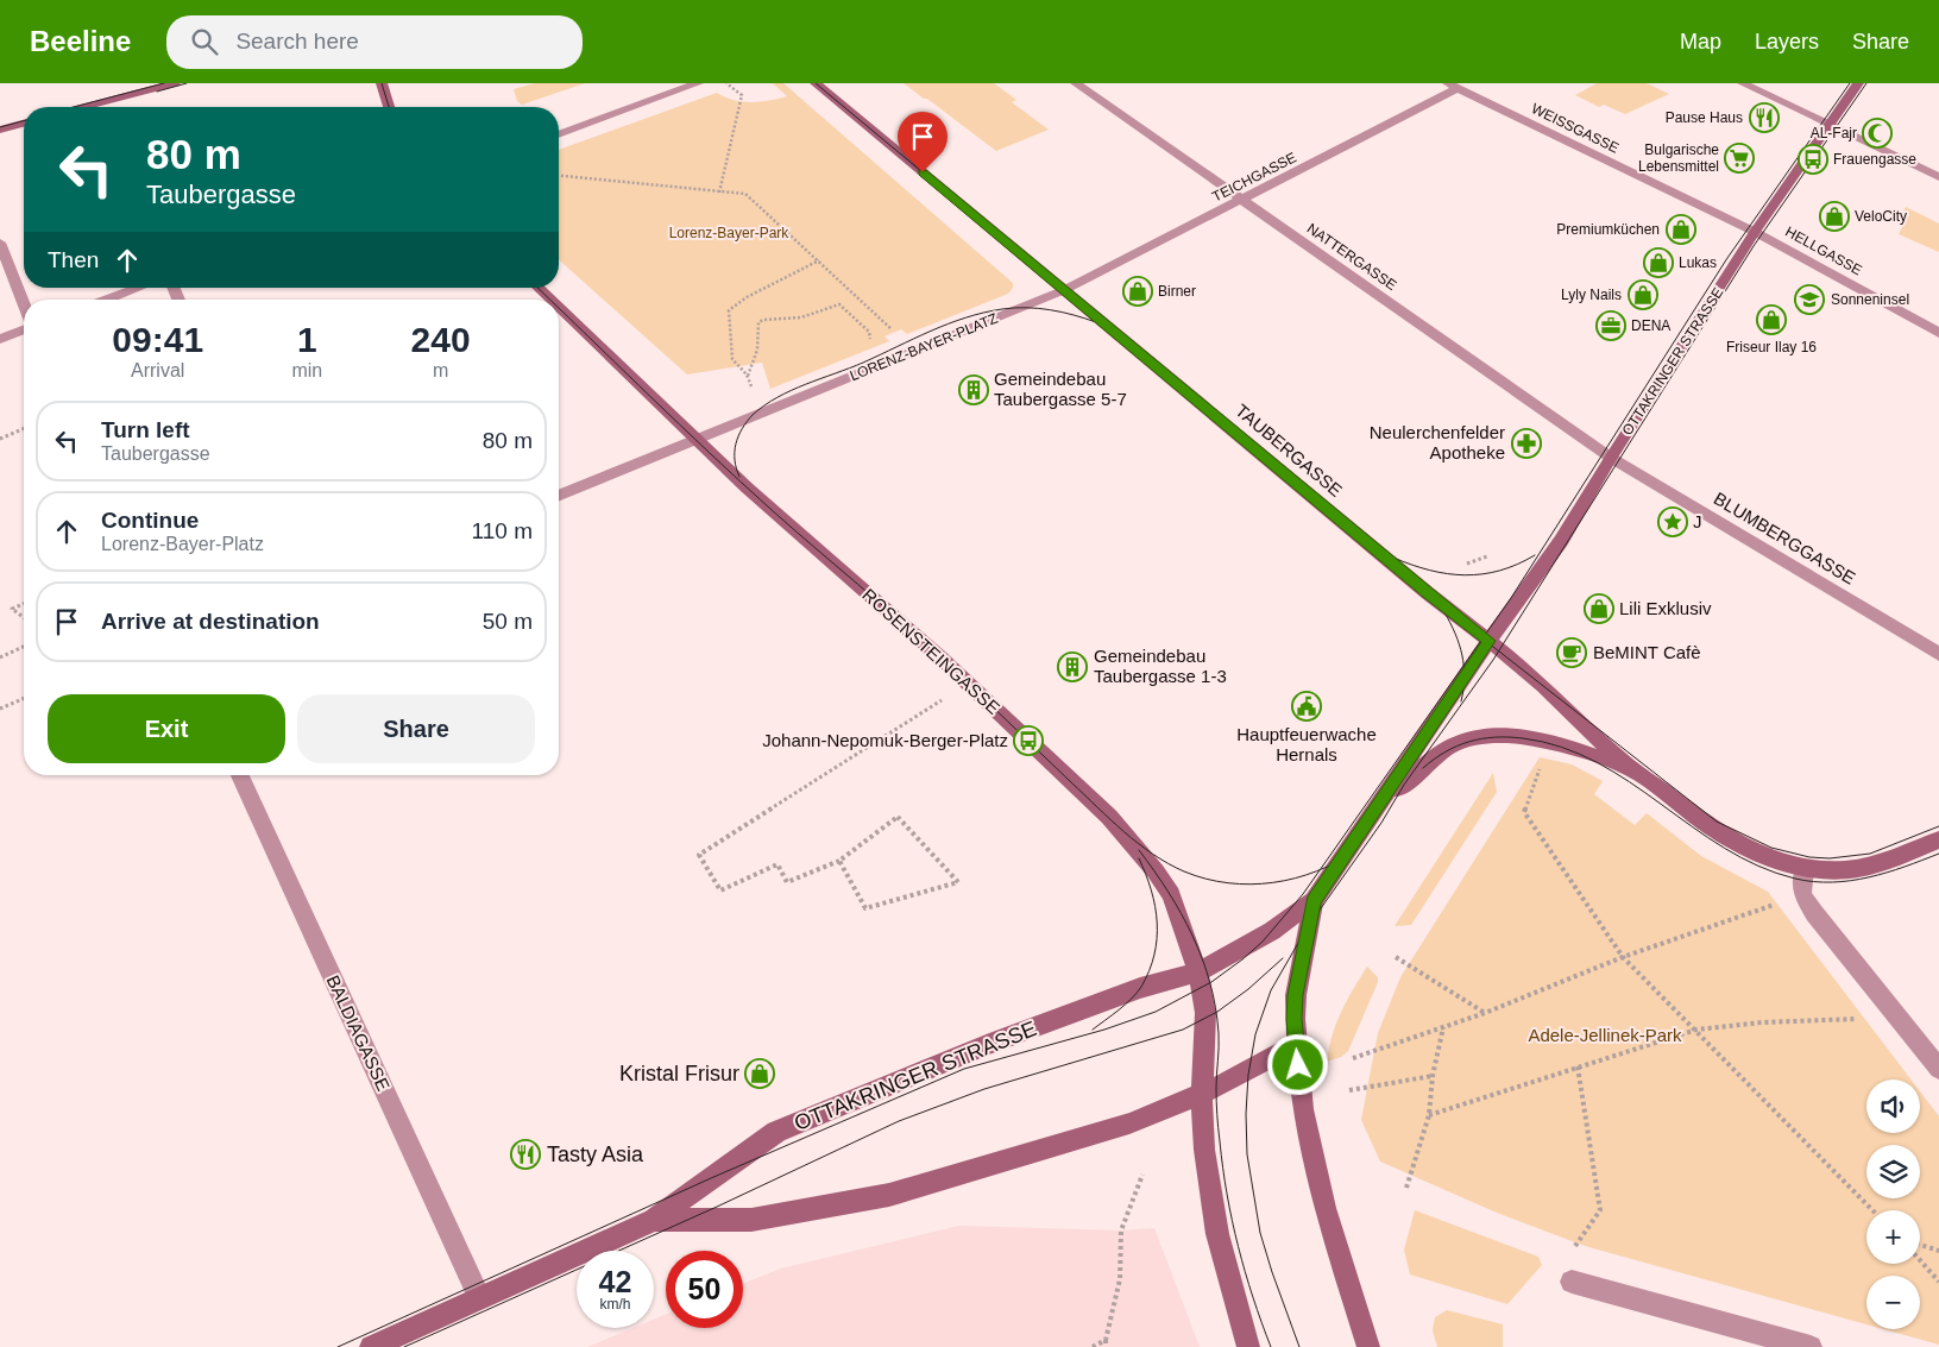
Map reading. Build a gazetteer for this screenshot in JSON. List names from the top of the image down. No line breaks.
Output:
{"streets":{"street":["WEISSGASSE","TEICHGASSE","HELLGASSE","NATTERGASSE","LORENZ-BAYER-PLATZ","OTTAKRINGER STRASSE","TAUBERGASSE","BLUMBERGGASSE","ROSENSTEINGASSE","BALDIAGASSE"]},"crossings":[["WEISSGASSE","TEICHGASSE"],["WEISSGASSE","HELLGASSE"],["WEISSGASSE","OTTAKRINGER STRASSE"],["TEICHGASSE","NATTERGASSE"],["TEICHGASSE","LORENZ-BAYER-PLATZ"],["TEICHGASSE","TAUBERGASSE"],["HELLGASSE","OTTAKRINGER STRASSE"],["NATTERGASSE","OTTAKRINGER STRASSE"],["NATTERGASSE","BLUMBERGGASSE"],["LORENZ-BAYER-PLATZ","TAUBERGASSE"],["LORENZ-BAYER-PLATZ","ROSENSTEINGASSE"],["OTTAKRINGER STRASSE","TAUBERGASSE"],["OTTAKRINGER STRASSE","BLUMBERGGASSE"],["OTTAKRINGER STRASSE","ROSENSTEINGASSE"],["OTTAKRINGER STRASSE","BALDIAGASSE"]],"parks":["Lorenz-Bayer-Park","Adele-Jellinek-Park"],"places":{"restaurant":["Pause Haus","Tasty Asia"],"mosque":["AL-Fajr"],"supermarket":["Bulgarische Lebensmittel"],"bus stop":["Frauengasse","Johann-Nepomuk-Berger-Platz"],"shop":["VeloCity","Premiumküchen","Lukas","Birner","Lyly Nails","Friseur Ilay 16","Lili Exklusiv","Kristal Frisur"],"school or university":["Sonneninsel"],"office":["DENA"],"building":["Gemeindebau Taubergasse 5-7","Gemeindebau Taubergasse 1-3"],"pharmacy":["Neulerchenfelder Apotheke"],"place":["J"],"cafe":["BeMINT Cafè"],"public building":["Hauptfeuerwache Hernals"]},"page":{"header":"Beeline","search":"Search here","nav":["Map","Layers","Share"],"turn":["80 m","Taubergasse"],"then":"Then","eta":["09:41","Arrival","1","min","240","m"],"list":[{"name":"Turn left","note":"Taubergasse","value":"80 m"},{"name":"Continue","note":"Lorenz-Bayer-Platz","value":"110 m"},{"name":"Arrive at destination","value":"50 m"}],"buttons":["Exit","Share"],"map_buttons":["+","−"],"speed":"42 km/h","limit":"50"}}
